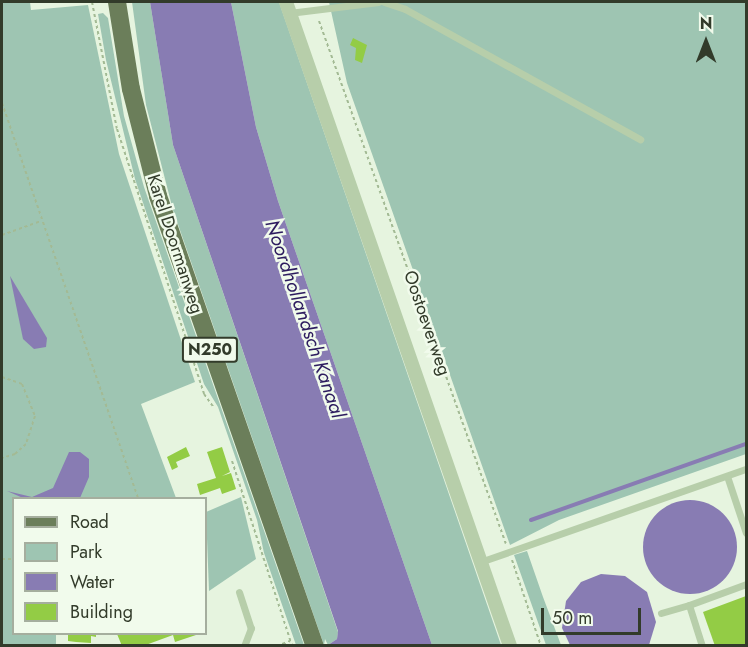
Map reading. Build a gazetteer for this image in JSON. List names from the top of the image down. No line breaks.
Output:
{"streets":{"main road":["Karel Doormanweg","N250"],"street":["Oostoeverweg"]},"water":["Noordhollandsch Kanaal"],"legend":["Road","Park","Water","Building"],"scale_bar":"50 m","north":"top"}
